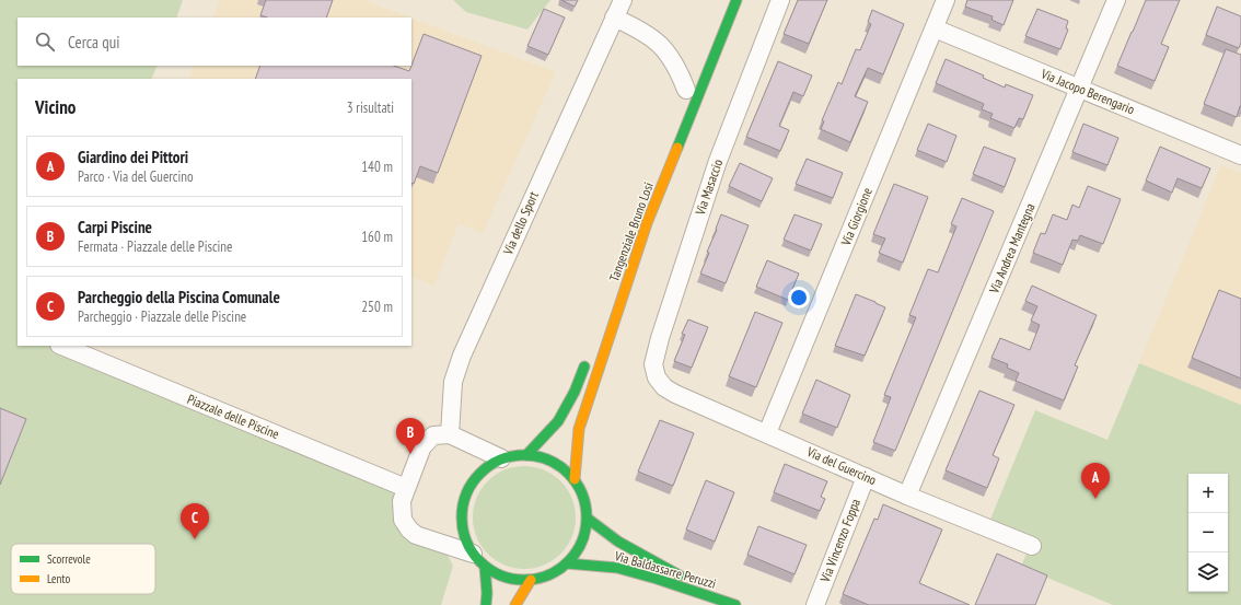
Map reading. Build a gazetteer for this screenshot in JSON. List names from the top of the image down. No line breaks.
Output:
{"streets":{"main road":["Tangenziale Bruno Losi","Via Baldassarre Peruzzi"],"street":["Via Jacopo Berengario","Via Masaccio","Via Giorgione","Via dello Sport","Via Andrea Mantegna","Piazzale delle Piscine","Via del Guercino","Via Vincenzo Foppa"]},"crossings":[["Via Jacopo Berengario","Via Giorgione"],["Via Jacopo Berengario","Via Andrea Mantegna"],["Via Masaccio","Via del Guercino"],["Via Giorgione","Via del Guercino"],["Tangenziale Bruno Losi","Via Baldassarre Peruzzi"],["Via Andrea Mantegna","Via del Guercino"],["Via del Guercino","Via Vincenzo Foppa"]],"legend":["Scorrevole","Lento"],"page":{"search":"Cerca qui","heading":["Vicino","3 risultati"],"list":[{"mark":"A","name":"Giardino dei Pittori","note":"Parco · Via del Guercino","value":"140 m"},{"mark":"B","name":"Carpi Piscine","note":"Fermata · Piazzale delle Piscine","value":"160 m"},{"mark":"C","name":"Parcheggio della Piscina Comunale","note":"Parcheggio · Piazzale delle Piscine","value":"250 m"}],"pins":["B","A","C"],"map_buttons":["+","−"]}}
